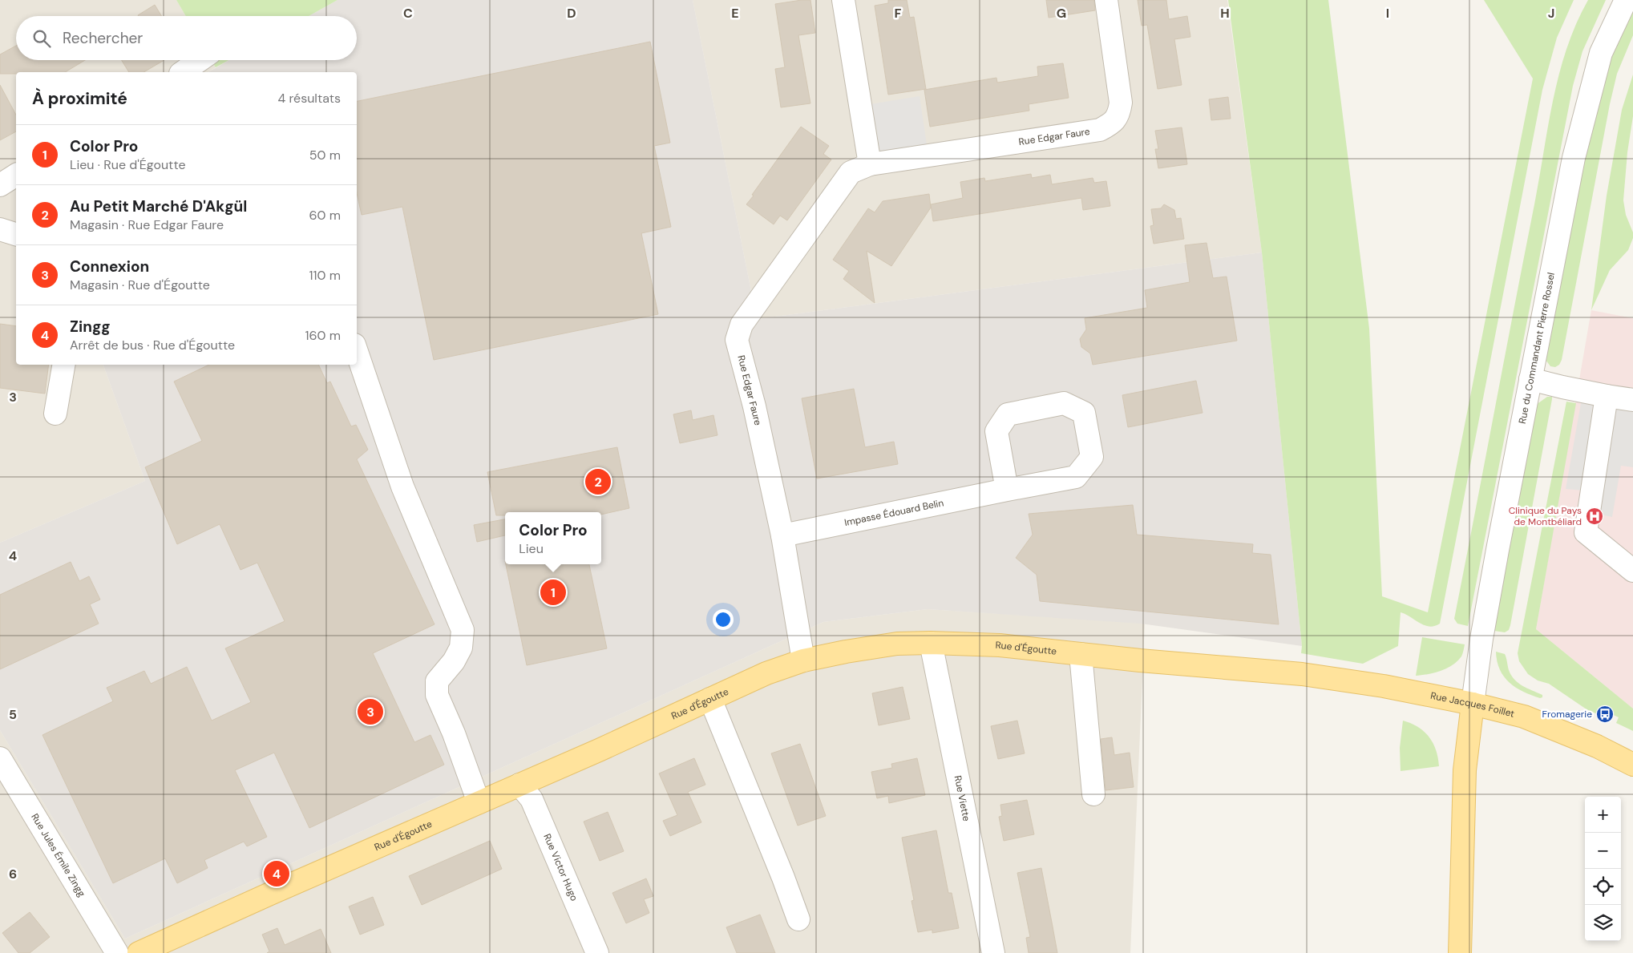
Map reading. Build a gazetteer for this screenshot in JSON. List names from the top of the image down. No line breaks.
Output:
{"streets":{"main road":["Rue d'Égoutte","Rue Jacques Foillet"],"street":["Rue Edgar Faure","Rue du Commandant Pierre Rossel","Impasse Édouard Belin","Rue Viette","Rue Jules Émile Zingg","Rue Victor Hugo"]},"crossings":[["Rue Edgar Faure","Impasse Édouard Belin"],["Rue Edgar Faure","Rue d'Égoutte"],["Rue du Commandant Pierre Rossel","Rue Jacques Foillet"],["Rue d'Égoutte","Rue Jacques Foillet"],["Rue d'Égoutte","Rue Viette"],["Rue d'Égoutte","Rue Victor Hugo"]],"places":{"hospital":["Clinique du Pays de Montbéliard"],"bus stop":["Fromagerie"]},"page":{"search":"Rechercher","heading":["À proximité","4 résultats"],"list":[{"mark":"1","name":"Color Pro","note":"Lieu · Rue d'Égoutte","value":"50 m"},{"mark":"2","name":"Au Petit Marché D'Akgül","note":"Magasin · Rue Edgar Faure","value":"60 m"},{"mark":"3","name":"Connexion","note":"Magasin · Rue d'Égoutte","value":"110 m"},{"mark":"4","name":"Zingg","note":"Arrêt de bus · Rue d'Égoutte","value":"160 m"}],"pins":["2","1","3","4"],"popup":["Color Pro","Lieu"],"map_buttons":["+","−"]},"grid":{"columns":["C","D","E","F","G","H","I","J"],"rows":["3","4","5","6"]}}
